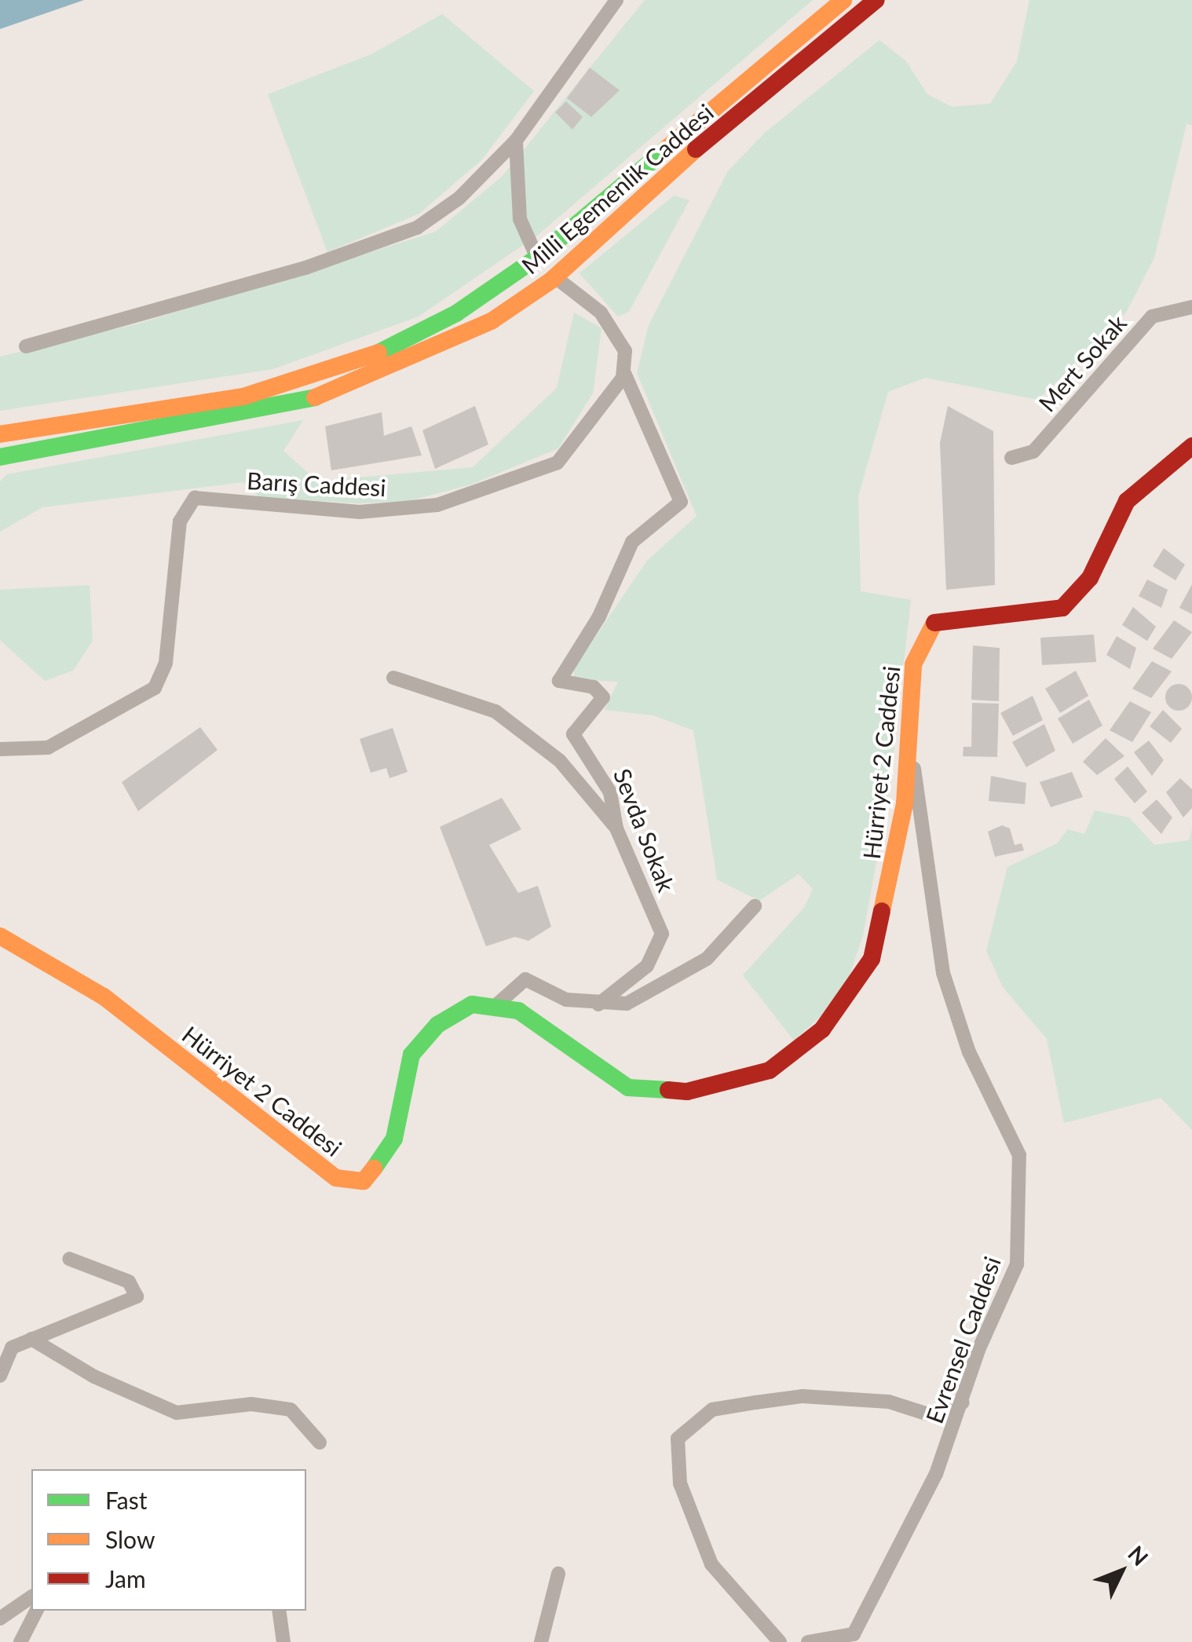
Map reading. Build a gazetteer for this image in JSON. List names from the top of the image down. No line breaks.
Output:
{"streets":{"main road":["Milli Egemenlik Caddesi","Hürriyet 2 Caddesi"],"street":["Mert Sokak","Barış Caddesi","Sevda Sokak","Evrensel Caddesi"]},"crossings":[["Barış Caddesi","Sevda Sokak"],["Hürriyet 2 Caddesi","Evrensel Caddesi"]],"legend":["Fast","Slow","Jam"],"north":"top right"}
